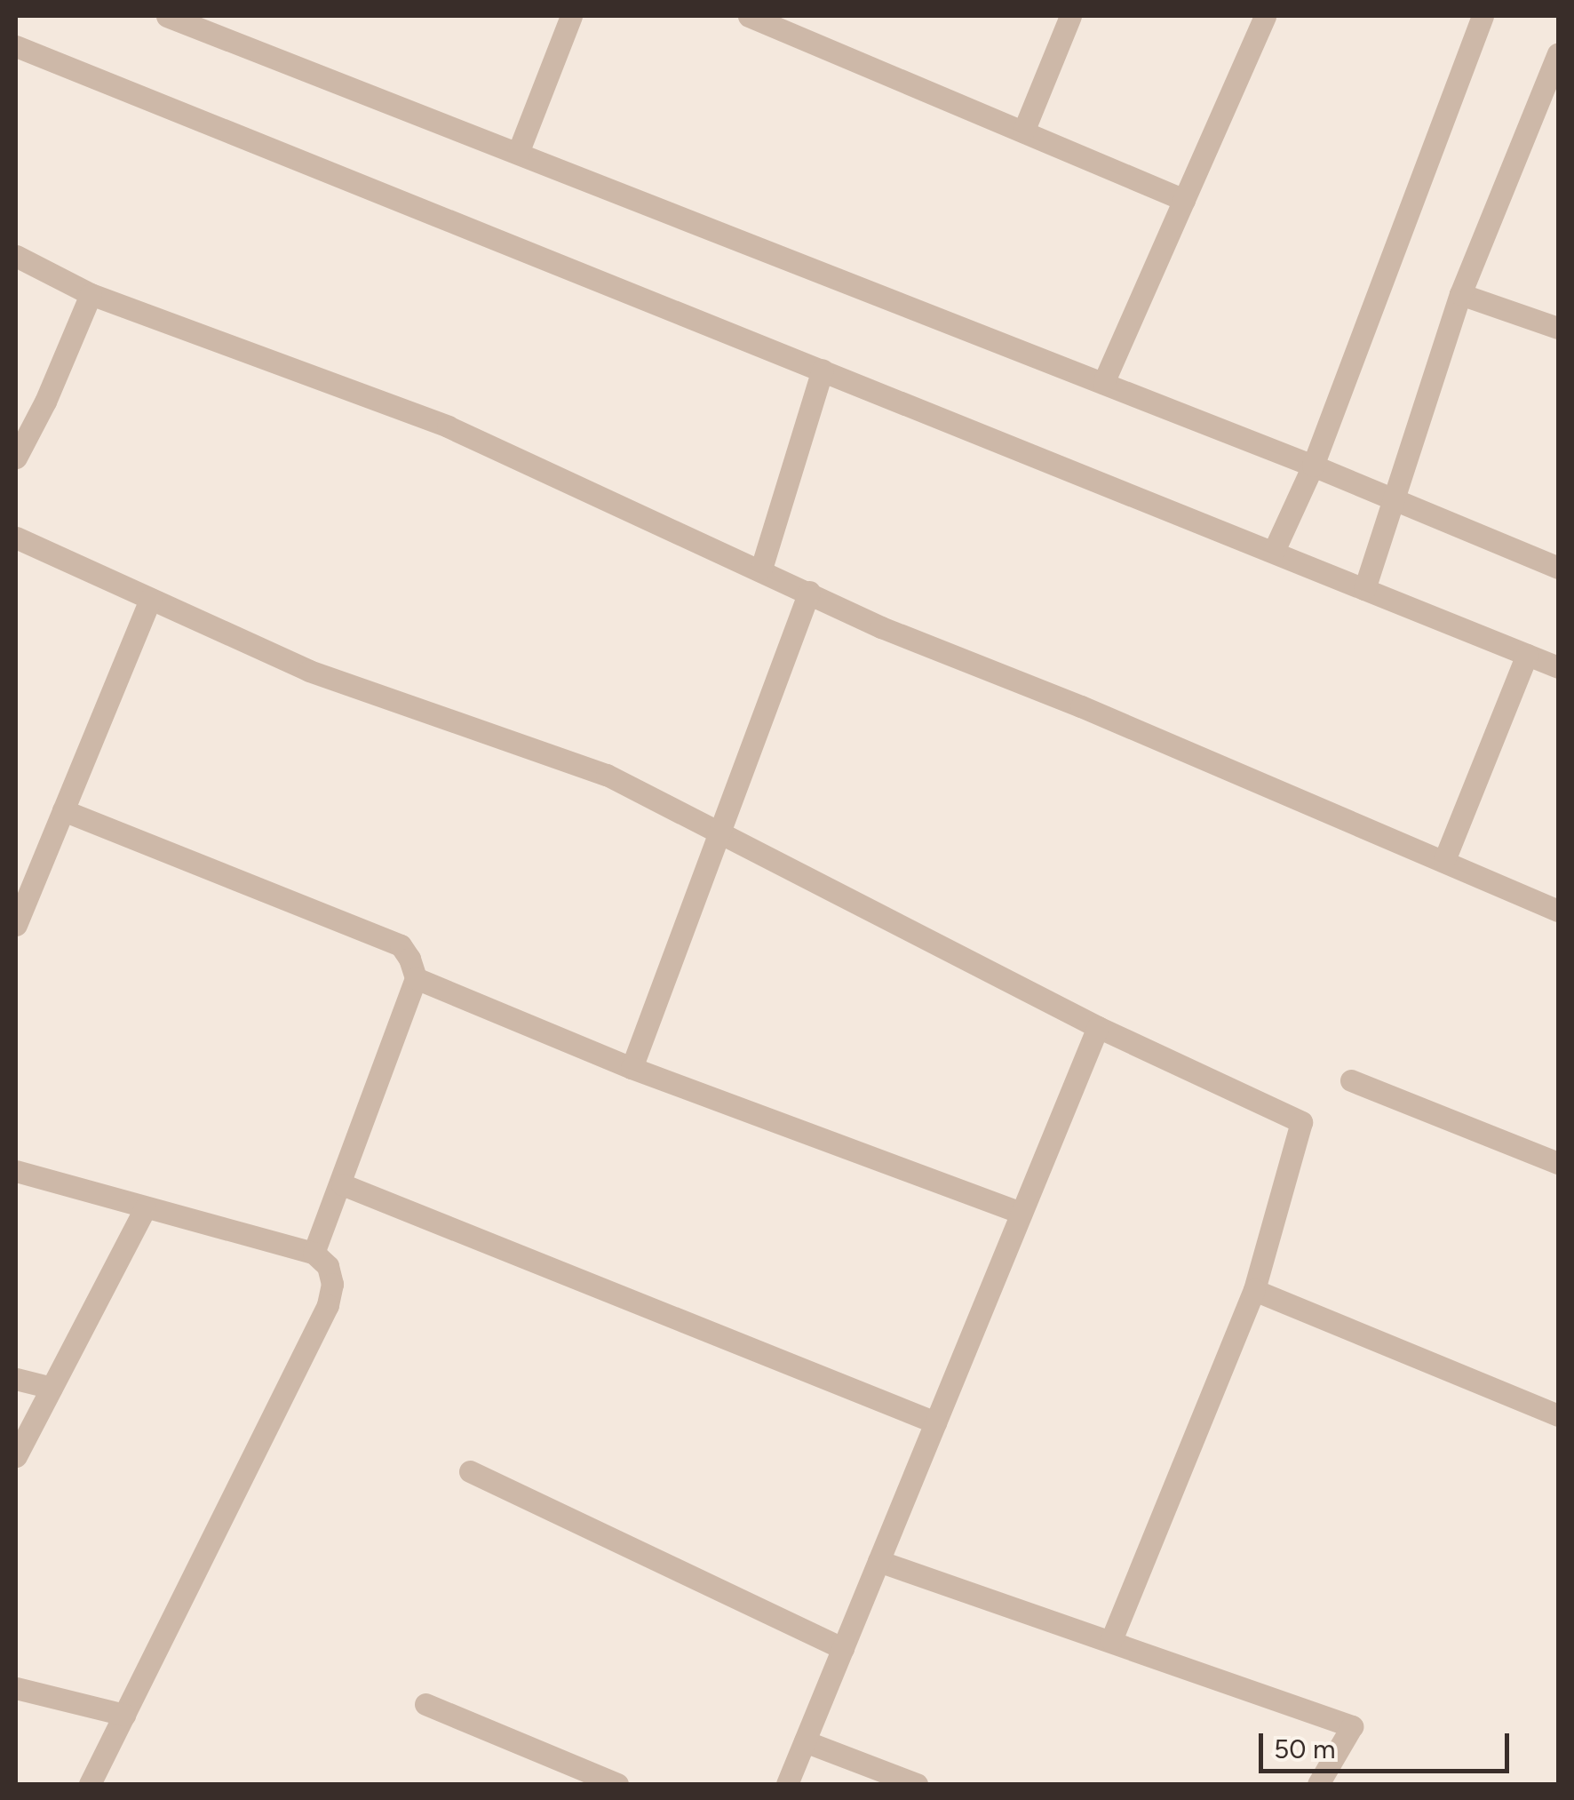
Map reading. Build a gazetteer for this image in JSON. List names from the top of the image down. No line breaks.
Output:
{"scale_bar":"50 m"}
